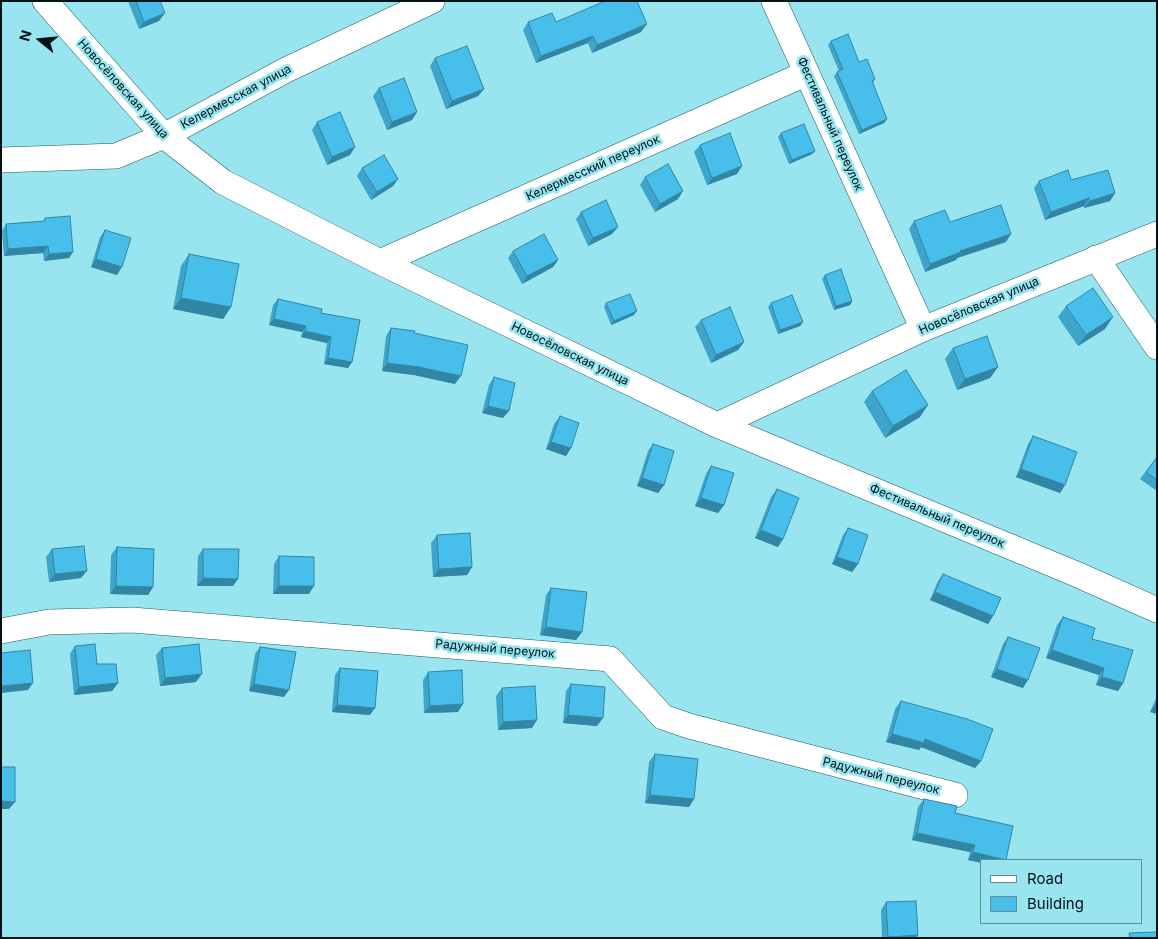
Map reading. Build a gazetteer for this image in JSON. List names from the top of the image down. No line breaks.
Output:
{"streets":{"street":["Новосёловская улица","Келермесская улица","Фестивальный переулок","Келермесский переулок","Радужный переулок"]},"crossings":[["Новосёловская улица","Келермесская улица"],["Новосёловская улица","Фестивальный переулок"],["Новосёловская улица","Келермесский переулок"],["Фестивальный переулок","Келермесский переулок"]],"legend":["Road","Building"],"north":"left"}
